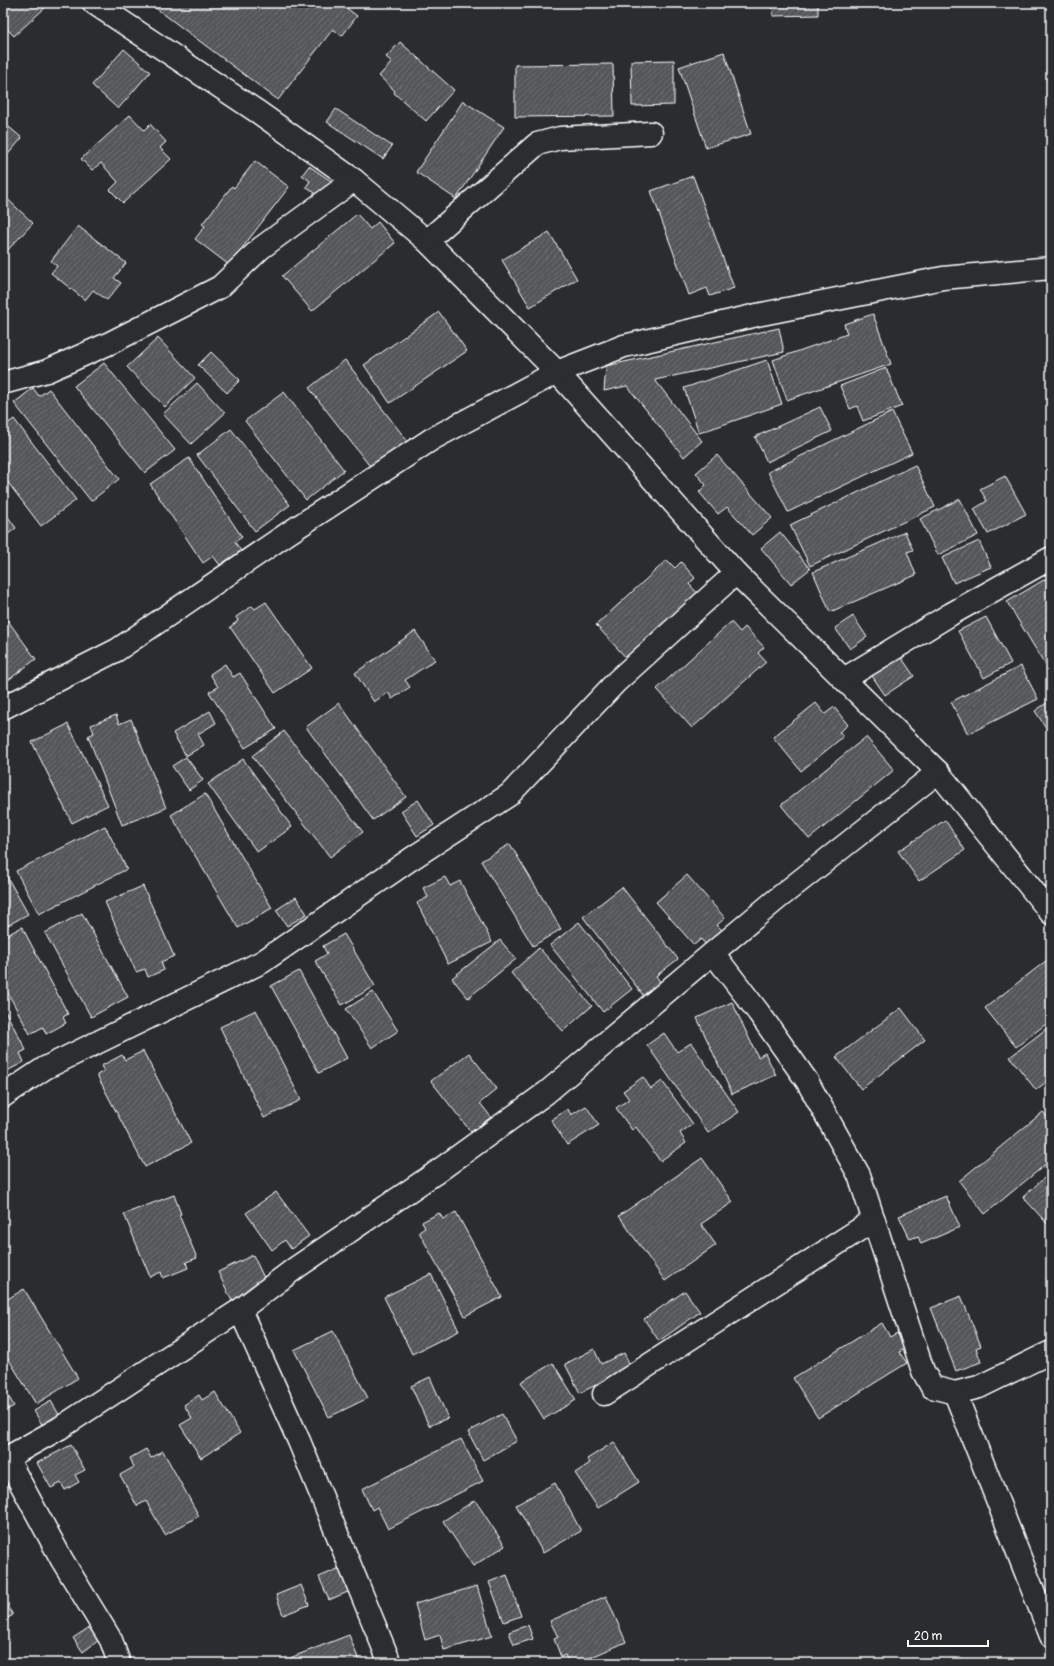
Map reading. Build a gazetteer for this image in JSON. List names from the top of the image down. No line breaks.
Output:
{"scale_bar":"20 m"}
